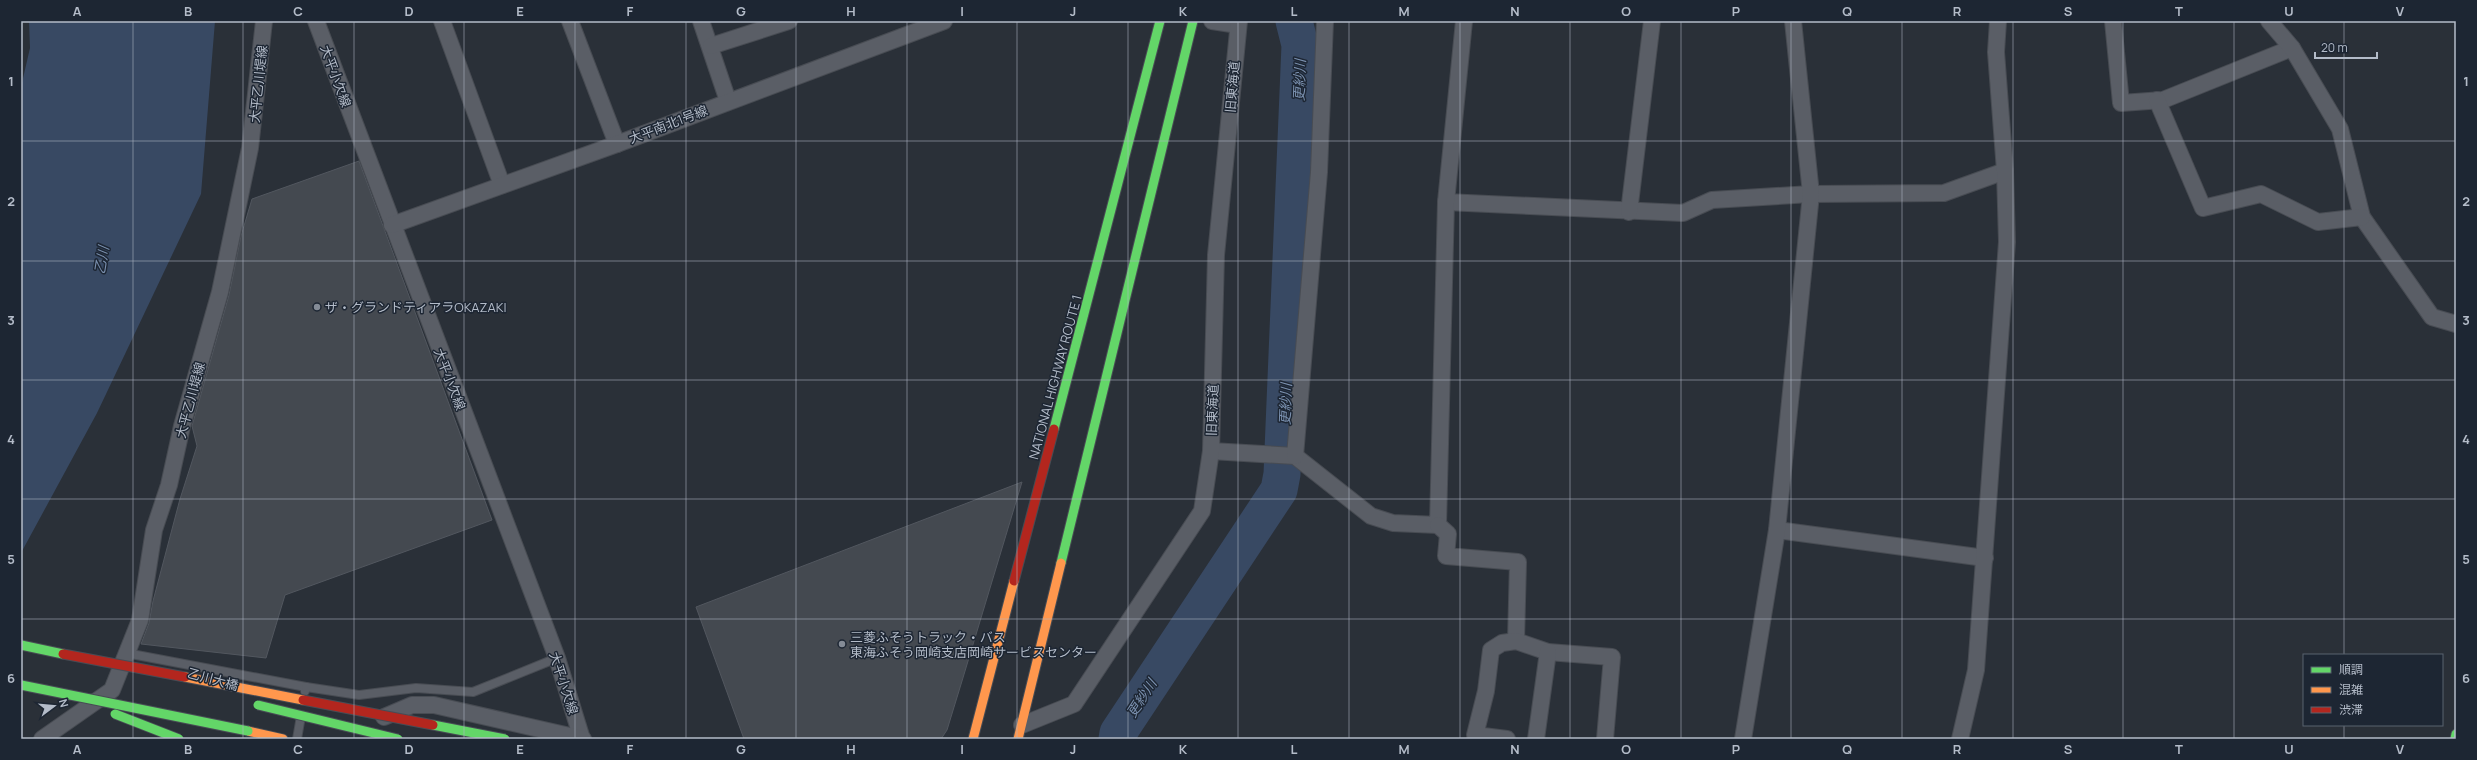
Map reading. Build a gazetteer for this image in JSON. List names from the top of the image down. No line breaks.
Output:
{"streets":{"main road":["NATIONAL HIGHWAY ROUTE 1","乙川大橋"],"street":["大平小欠線","大平乙川堤線","旧東海道","大平南北1号線"]},"crossings":[["大平小欠線","大平南北1号線"]],"water":["更紗川","乙川"],"places":["ザ・グランドティアラOKAZAKI","三菱ふそうトラック・バス 東海ふそう岡崎支店岡崎サービスセンター"],"legend":["順調","混雑","渋滞"],"scale_bar":"20 m","north":"right","grid":{"columns":["A","B","C","D","E","F","G","H","I","J","K","L","M","N","O","P","Q","R","S","T","U","V"],"rows":["1","2","3","4","5","6"]}}
